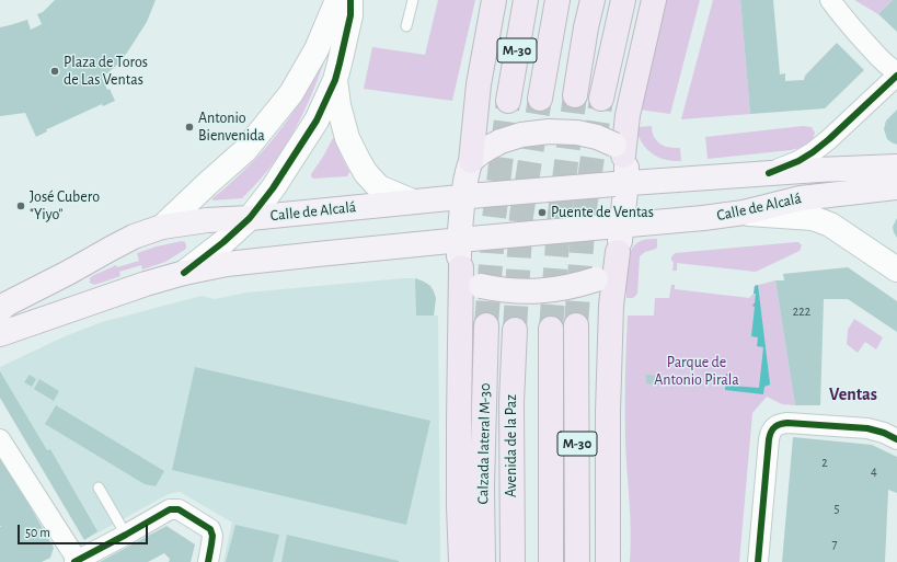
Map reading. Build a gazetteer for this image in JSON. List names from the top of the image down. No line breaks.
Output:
{"streets":{"highway":["M-30","Calzada lateral M-30","Avenida de la Paz"],"main road":["Calle de Alcalá"]},"districts":["Ventas"],"parks":["Parque de Antonio Pirala"],"places":["Plaza de Toros de Las Ventas","Antonio Bienvenida","José Cubero \"Yiyo\"","Puente de Ventas"],"house_numbers":["222","2","4","5","7"],"scale_bar":"50 m"}
